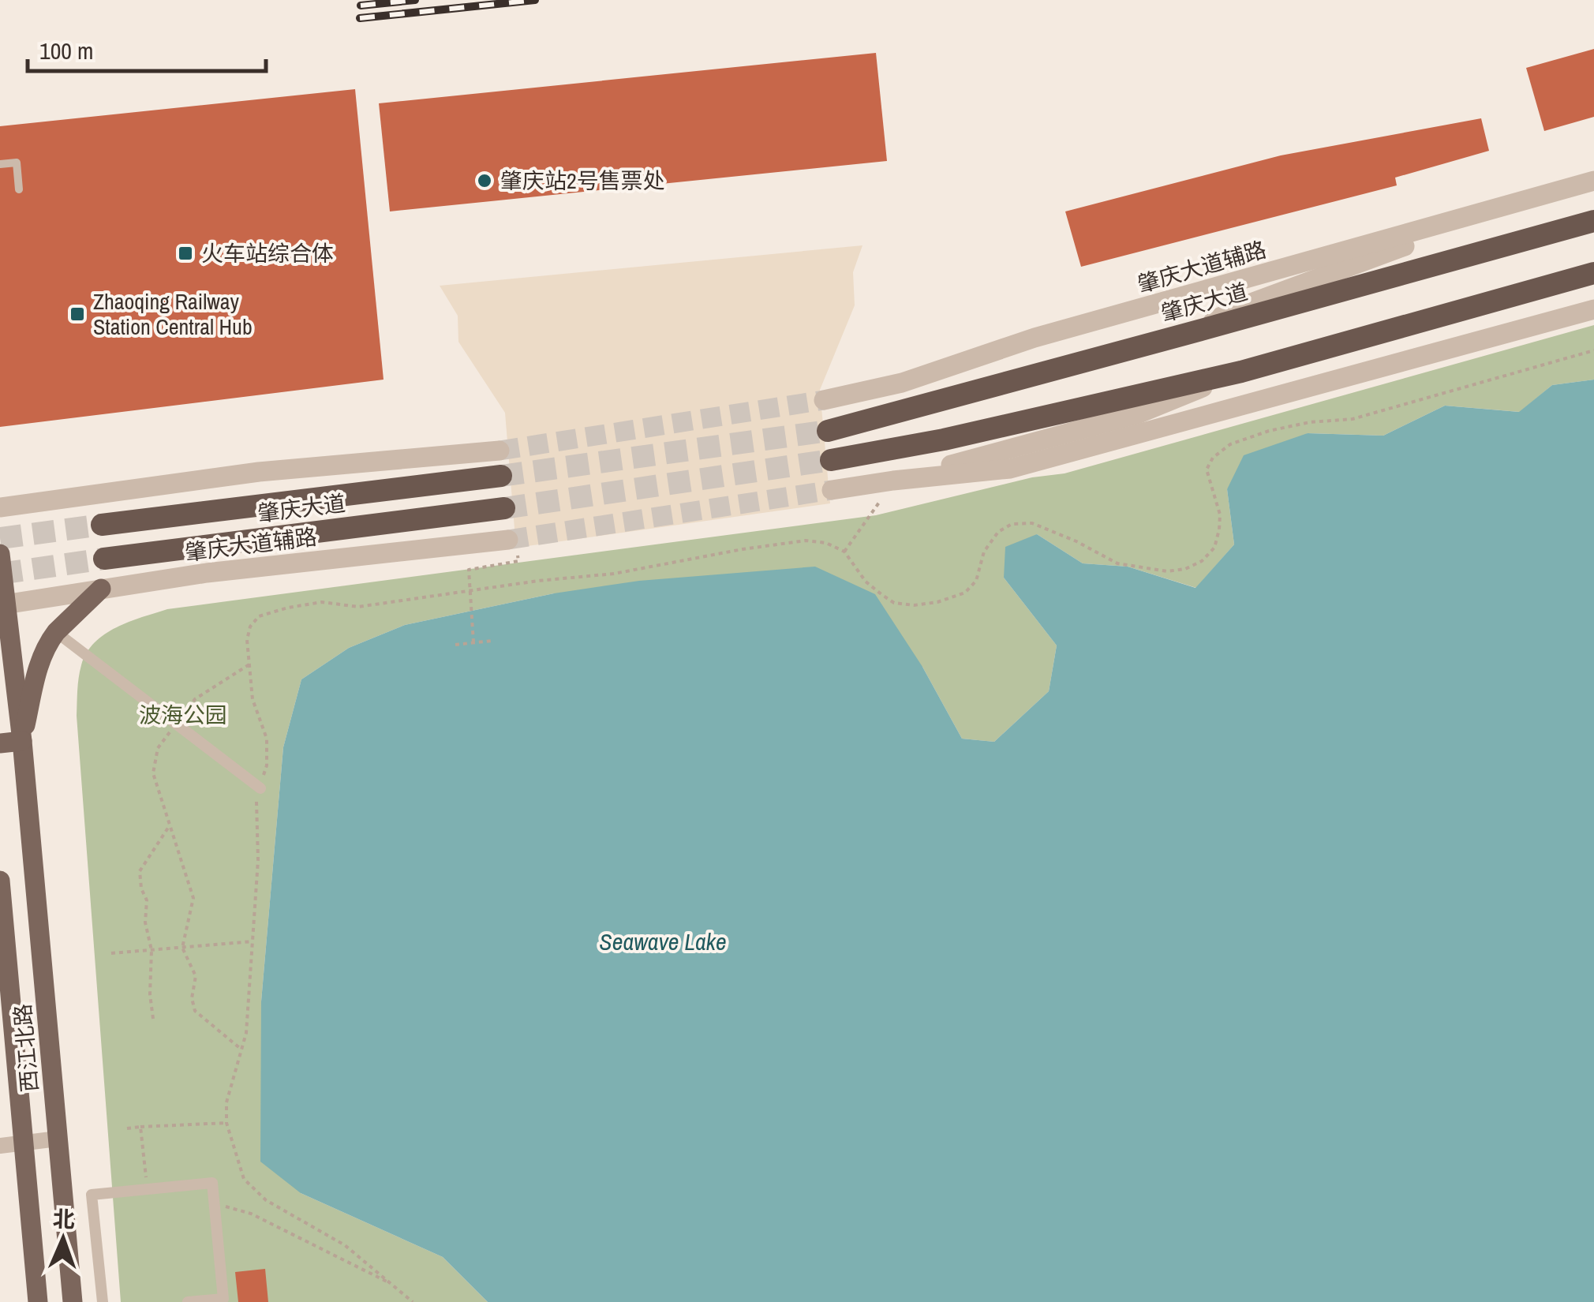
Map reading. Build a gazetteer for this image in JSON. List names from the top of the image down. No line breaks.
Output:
{"streets":{"highway":["肇庆大道"],"main road":["西江北路"],"street":["肇庆大道辅路"]},"crossings":[["肇庆大道辅路","西江北路"]],"water":["Seawave Lake"],"parks":["波海公园"],"places":{"other":["肇庆站2号售票处"],"transit":["火车站综合体","Zhaoqing Railway Station Central Hub"]},"scale_bar":"100 m","north":"top"}
